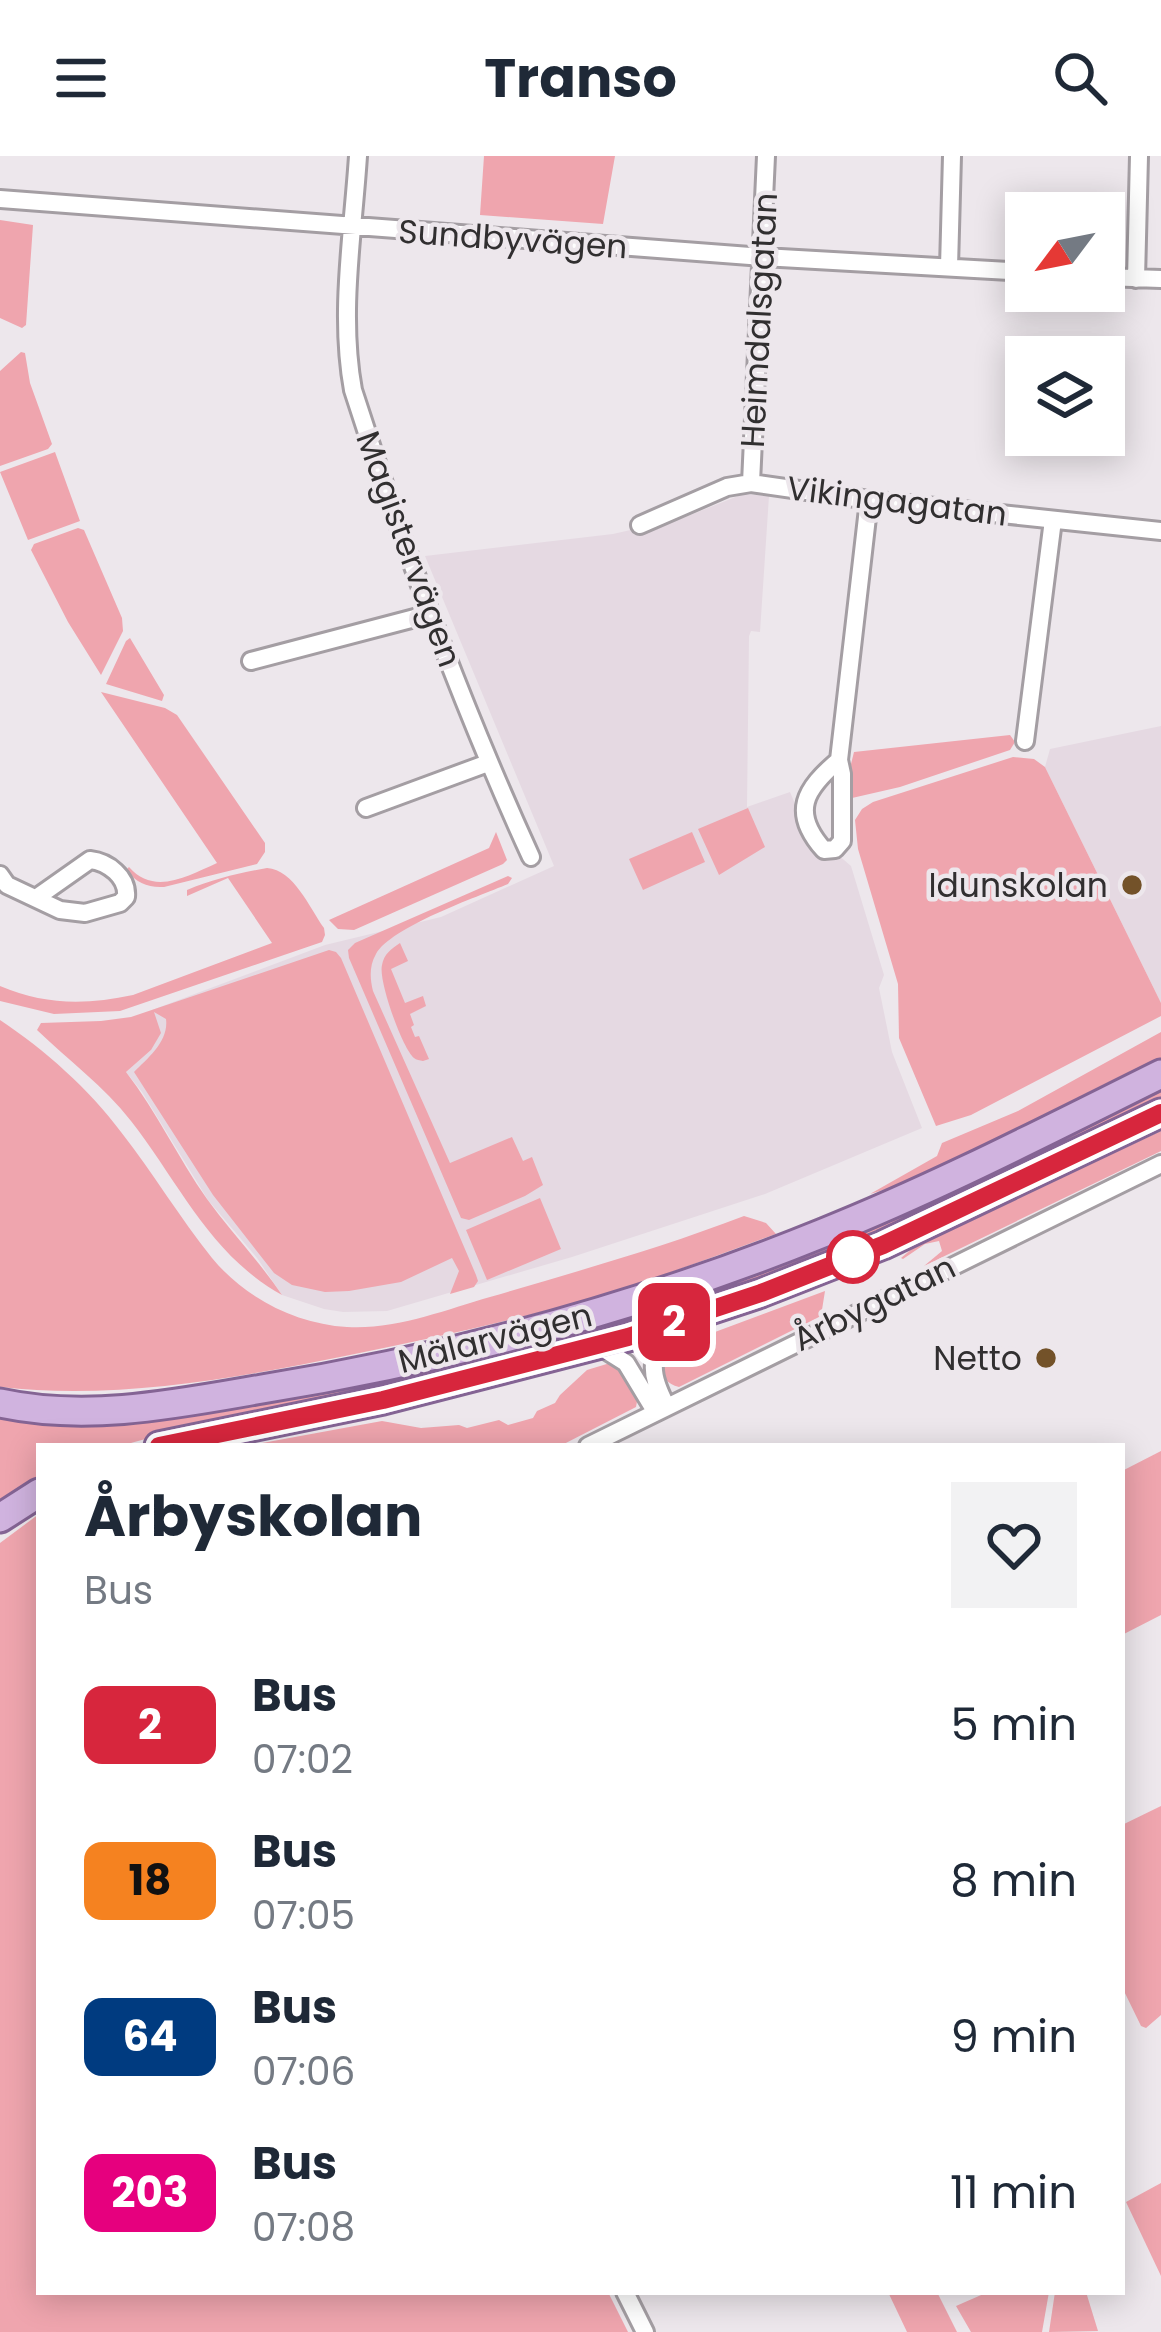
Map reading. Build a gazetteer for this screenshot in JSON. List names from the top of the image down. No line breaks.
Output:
{"streets":{"main road":["Mälarvägen"],"street":["Sundbyvägen","Heimdalsgatan","Vikingagatan","Magistervägen","Årbygatan"]},"crossings":[["Sundbyvägen","Heimdalsgatan"],["Sundbyvägen","Magistervägen"],["Heimdalsgatan","Vikingagatan"]],"places":["Idunskolan","Netto"],"lines":["bus line 2"],"north":"bottom left","page":{"header":"Transo","on_map":"2","heading":["Årbyskolan","Bus"],"list":[{"mark":"2","name":"Bus","note":"07:02","value":"5 min"},{"mark":"18","name":"Bus","note":"07:05","value":"8 min"},{"mark":"64","name":"Bus","note":"07:06","value":"9 min"},{"mark":"203","name":"Bus","note":"07:08","value":"11 min"}]}}
